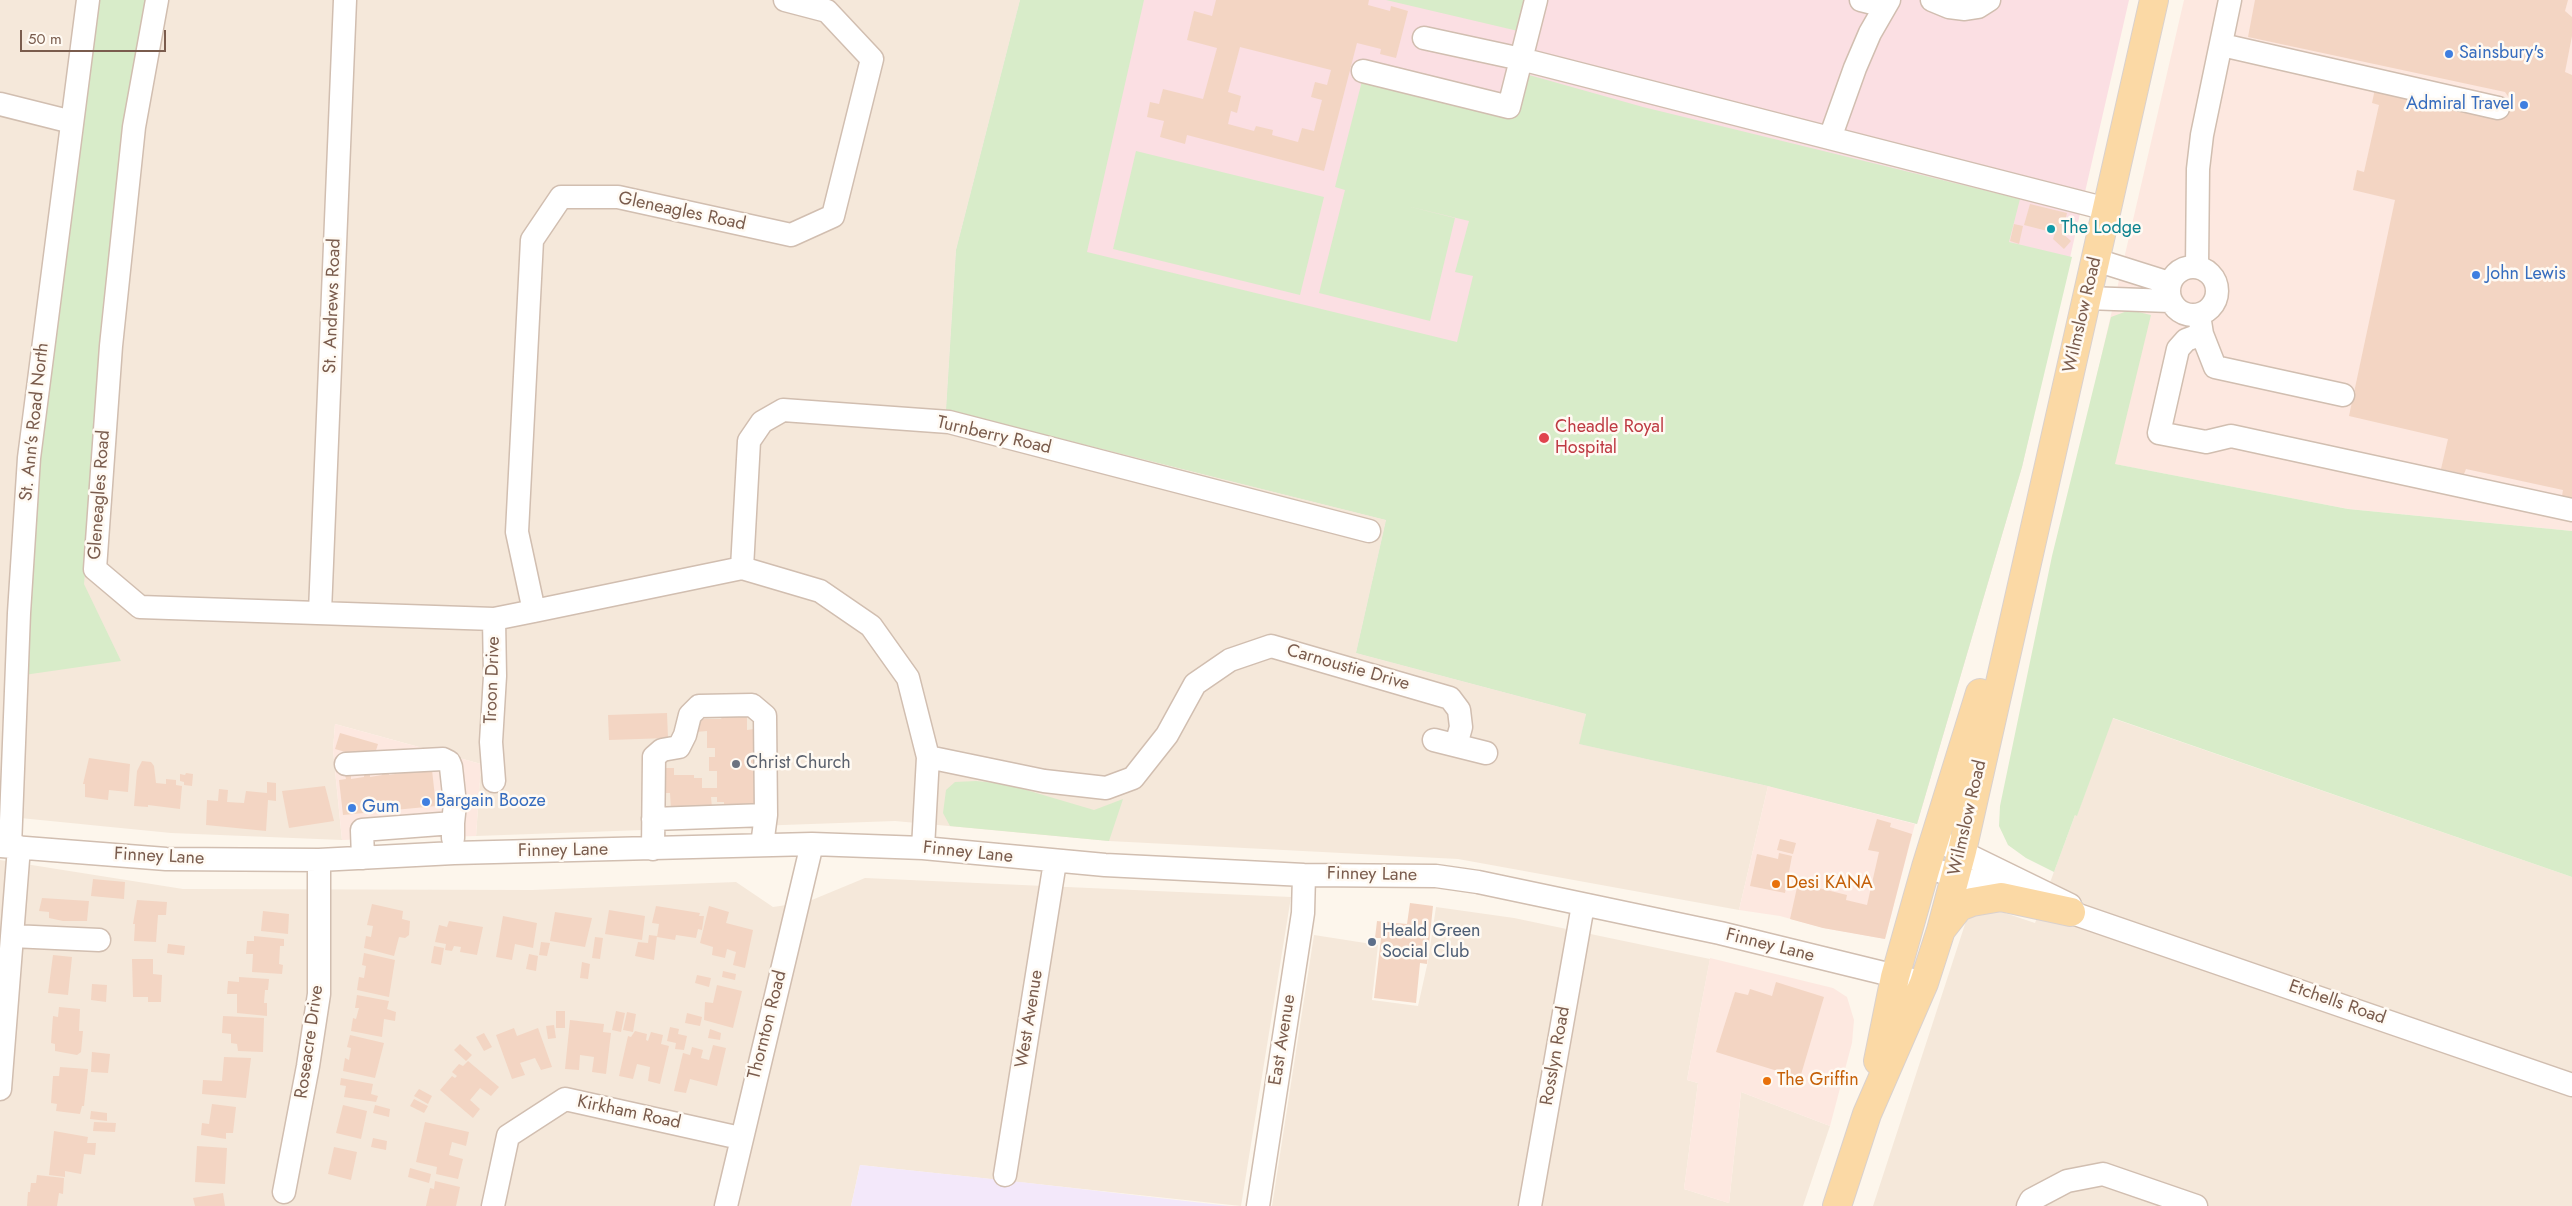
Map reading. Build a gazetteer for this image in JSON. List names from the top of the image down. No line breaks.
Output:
{"streets":{"main road":["Wilmslow Road"],"street":["Gleneagles Road","St. Andrews Road","St. Ann's Road North","Turnberry Road","Carnoustie Drive","Troon Drive","Finney Lane","Etchells Road","West Avenue","Thornton Road","East Avenue","Roseacre Drive","Rosslyn Road","Kirkham Road"]},"crossings":[["Gleneagles Road","St. Andrews Road"],["Gleneagles Road","Turnberry Road"],["Gleneagles Road","Carnoustie Drive"],["Gleneagles Road","Troon Drive"],["Gleneagles Road","Finney Lane"],["Wilmslow Road","Finney Lane"],["Wilmslow Road","Etchells Road"],["St. Ann's Road North","Finney Lane"],["Finney Lane","West Avenue"],["Finney Lane","Thornton Road"],["Finney Lane","East Avenue"],["Finney Lane","Roseacre Drive"],["Finney Lane","Rosslyn Road"],["Thornton Road","Kirkham Road"]],"places":["Sainsbury's","Admiral Travel","The Lodge","John Lewis","Cheadle Royal Hospital","Christ Church","Bargain Booze","Gum","Desi KANA","Heald Green Social Club","The Griffin"],"scale_bar":"50 m"}
